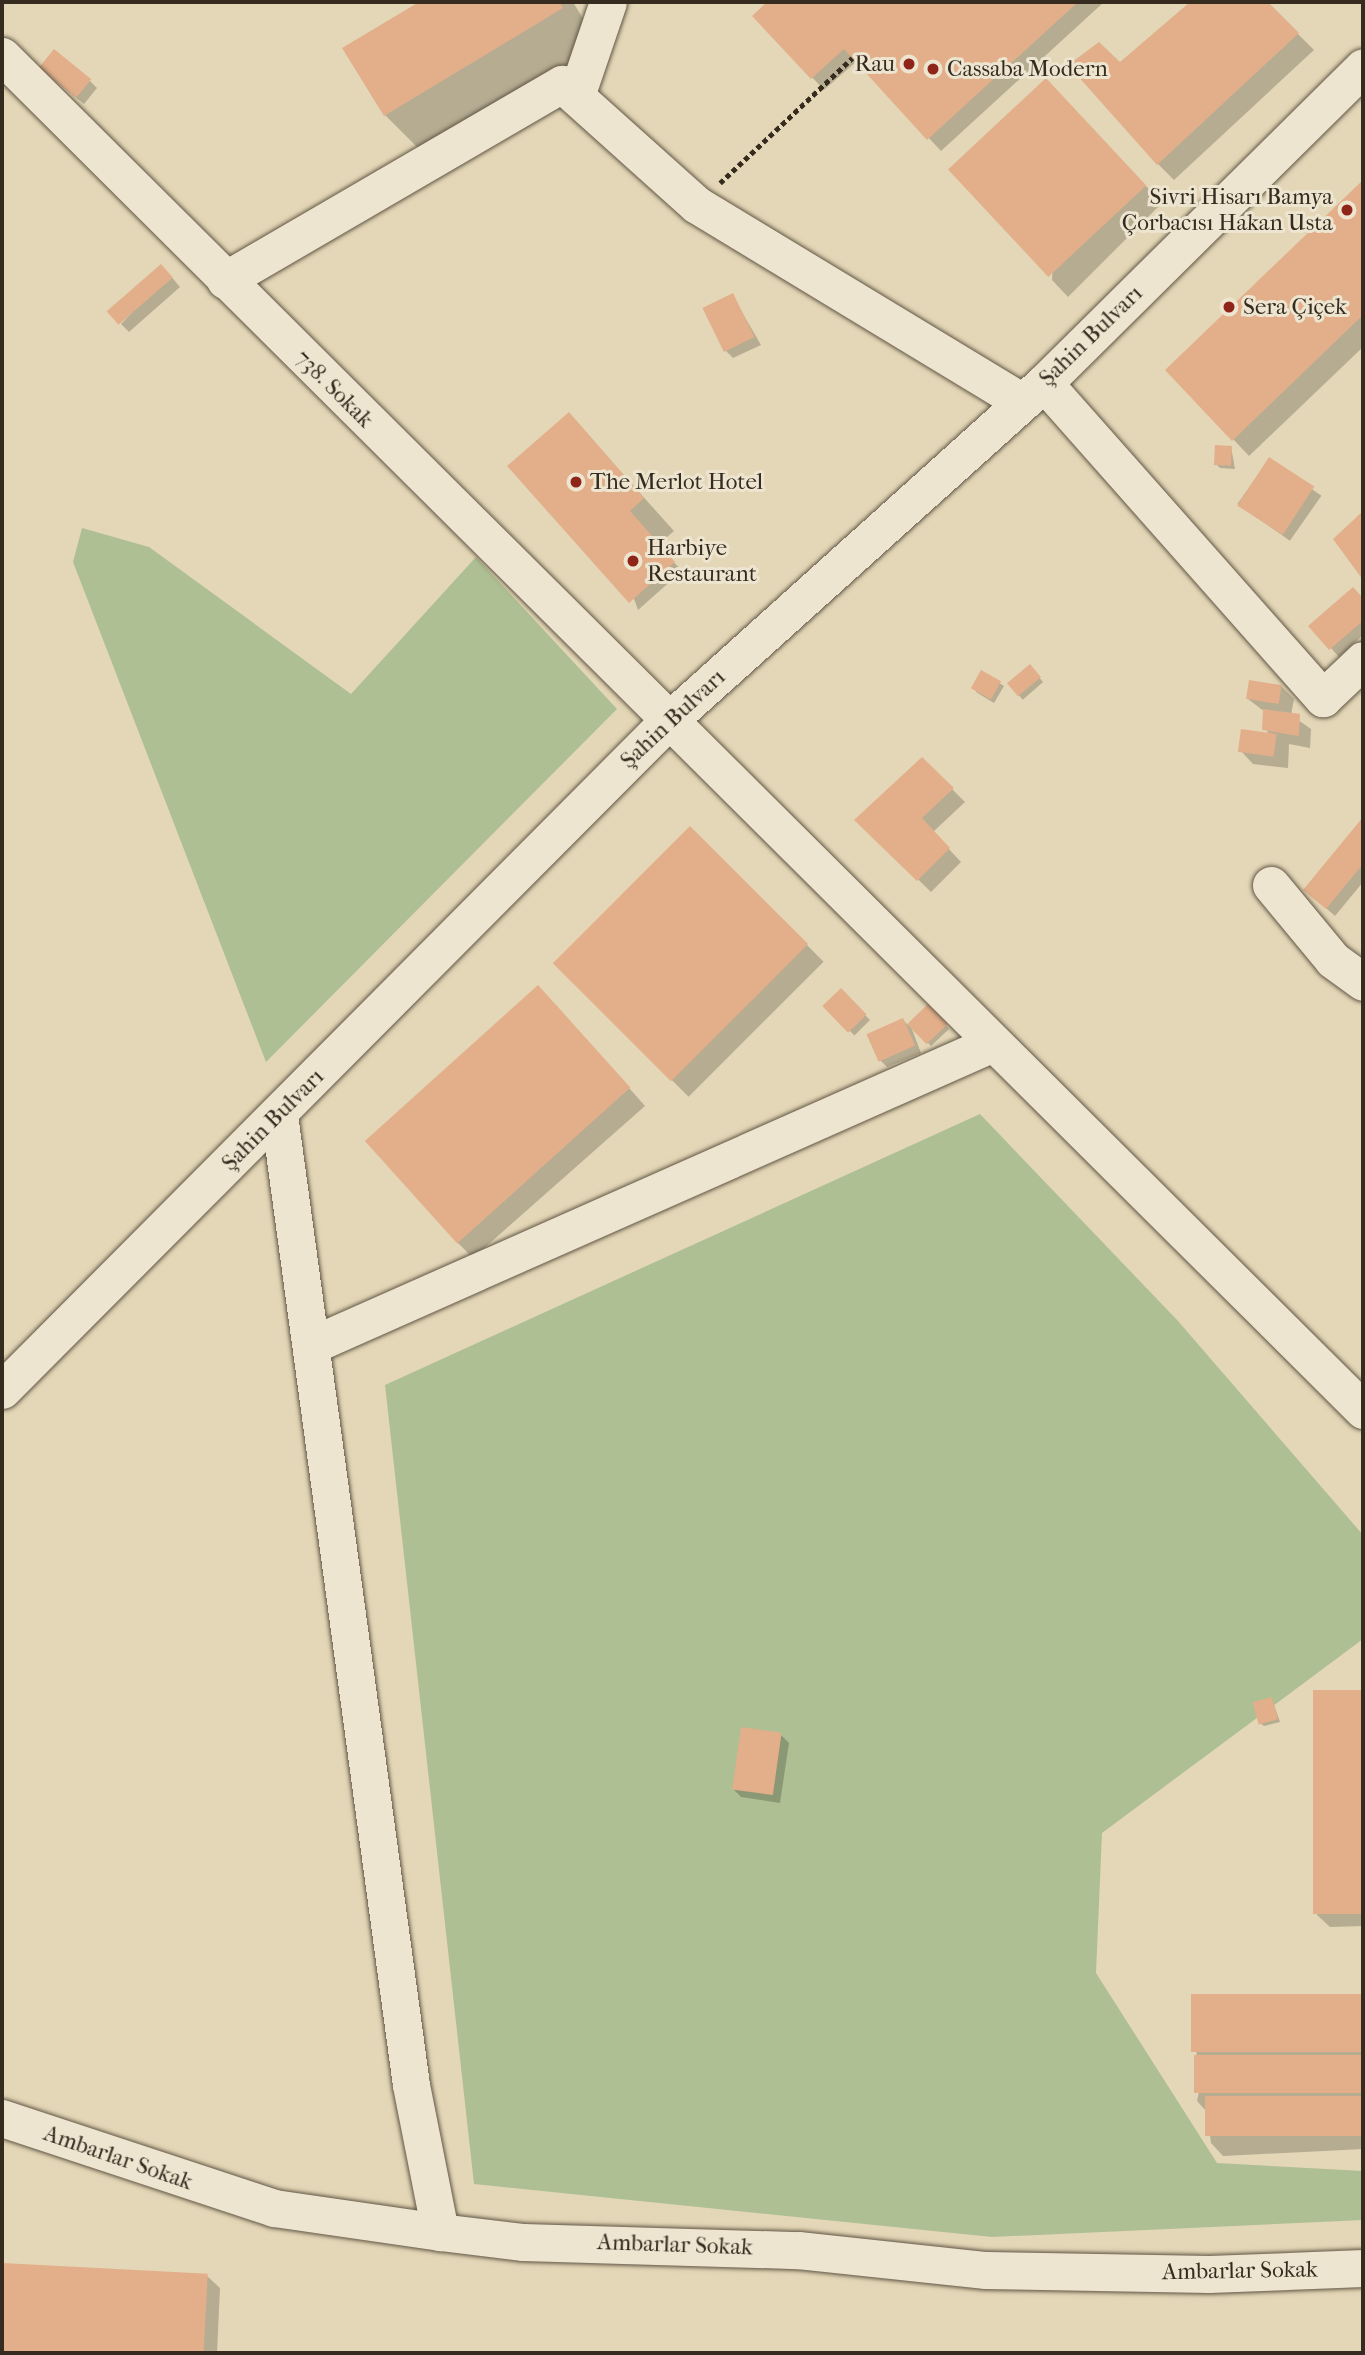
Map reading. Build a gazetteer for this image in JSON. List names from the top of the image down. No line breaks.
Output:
{"streets":{"street":["Şahin Bulvarı","738. Sokak","Ambarlar Sokak"]},"crossings":[["Şahin Bulvarı","738. Sokak"]],"places":["Rau","Cassaba Modern","Sivri Hisarı Bamya Çorbacısı Hakan Usta","Sera Çiçek","The Merlot Hotel","Harbiye Restaurant"]}
